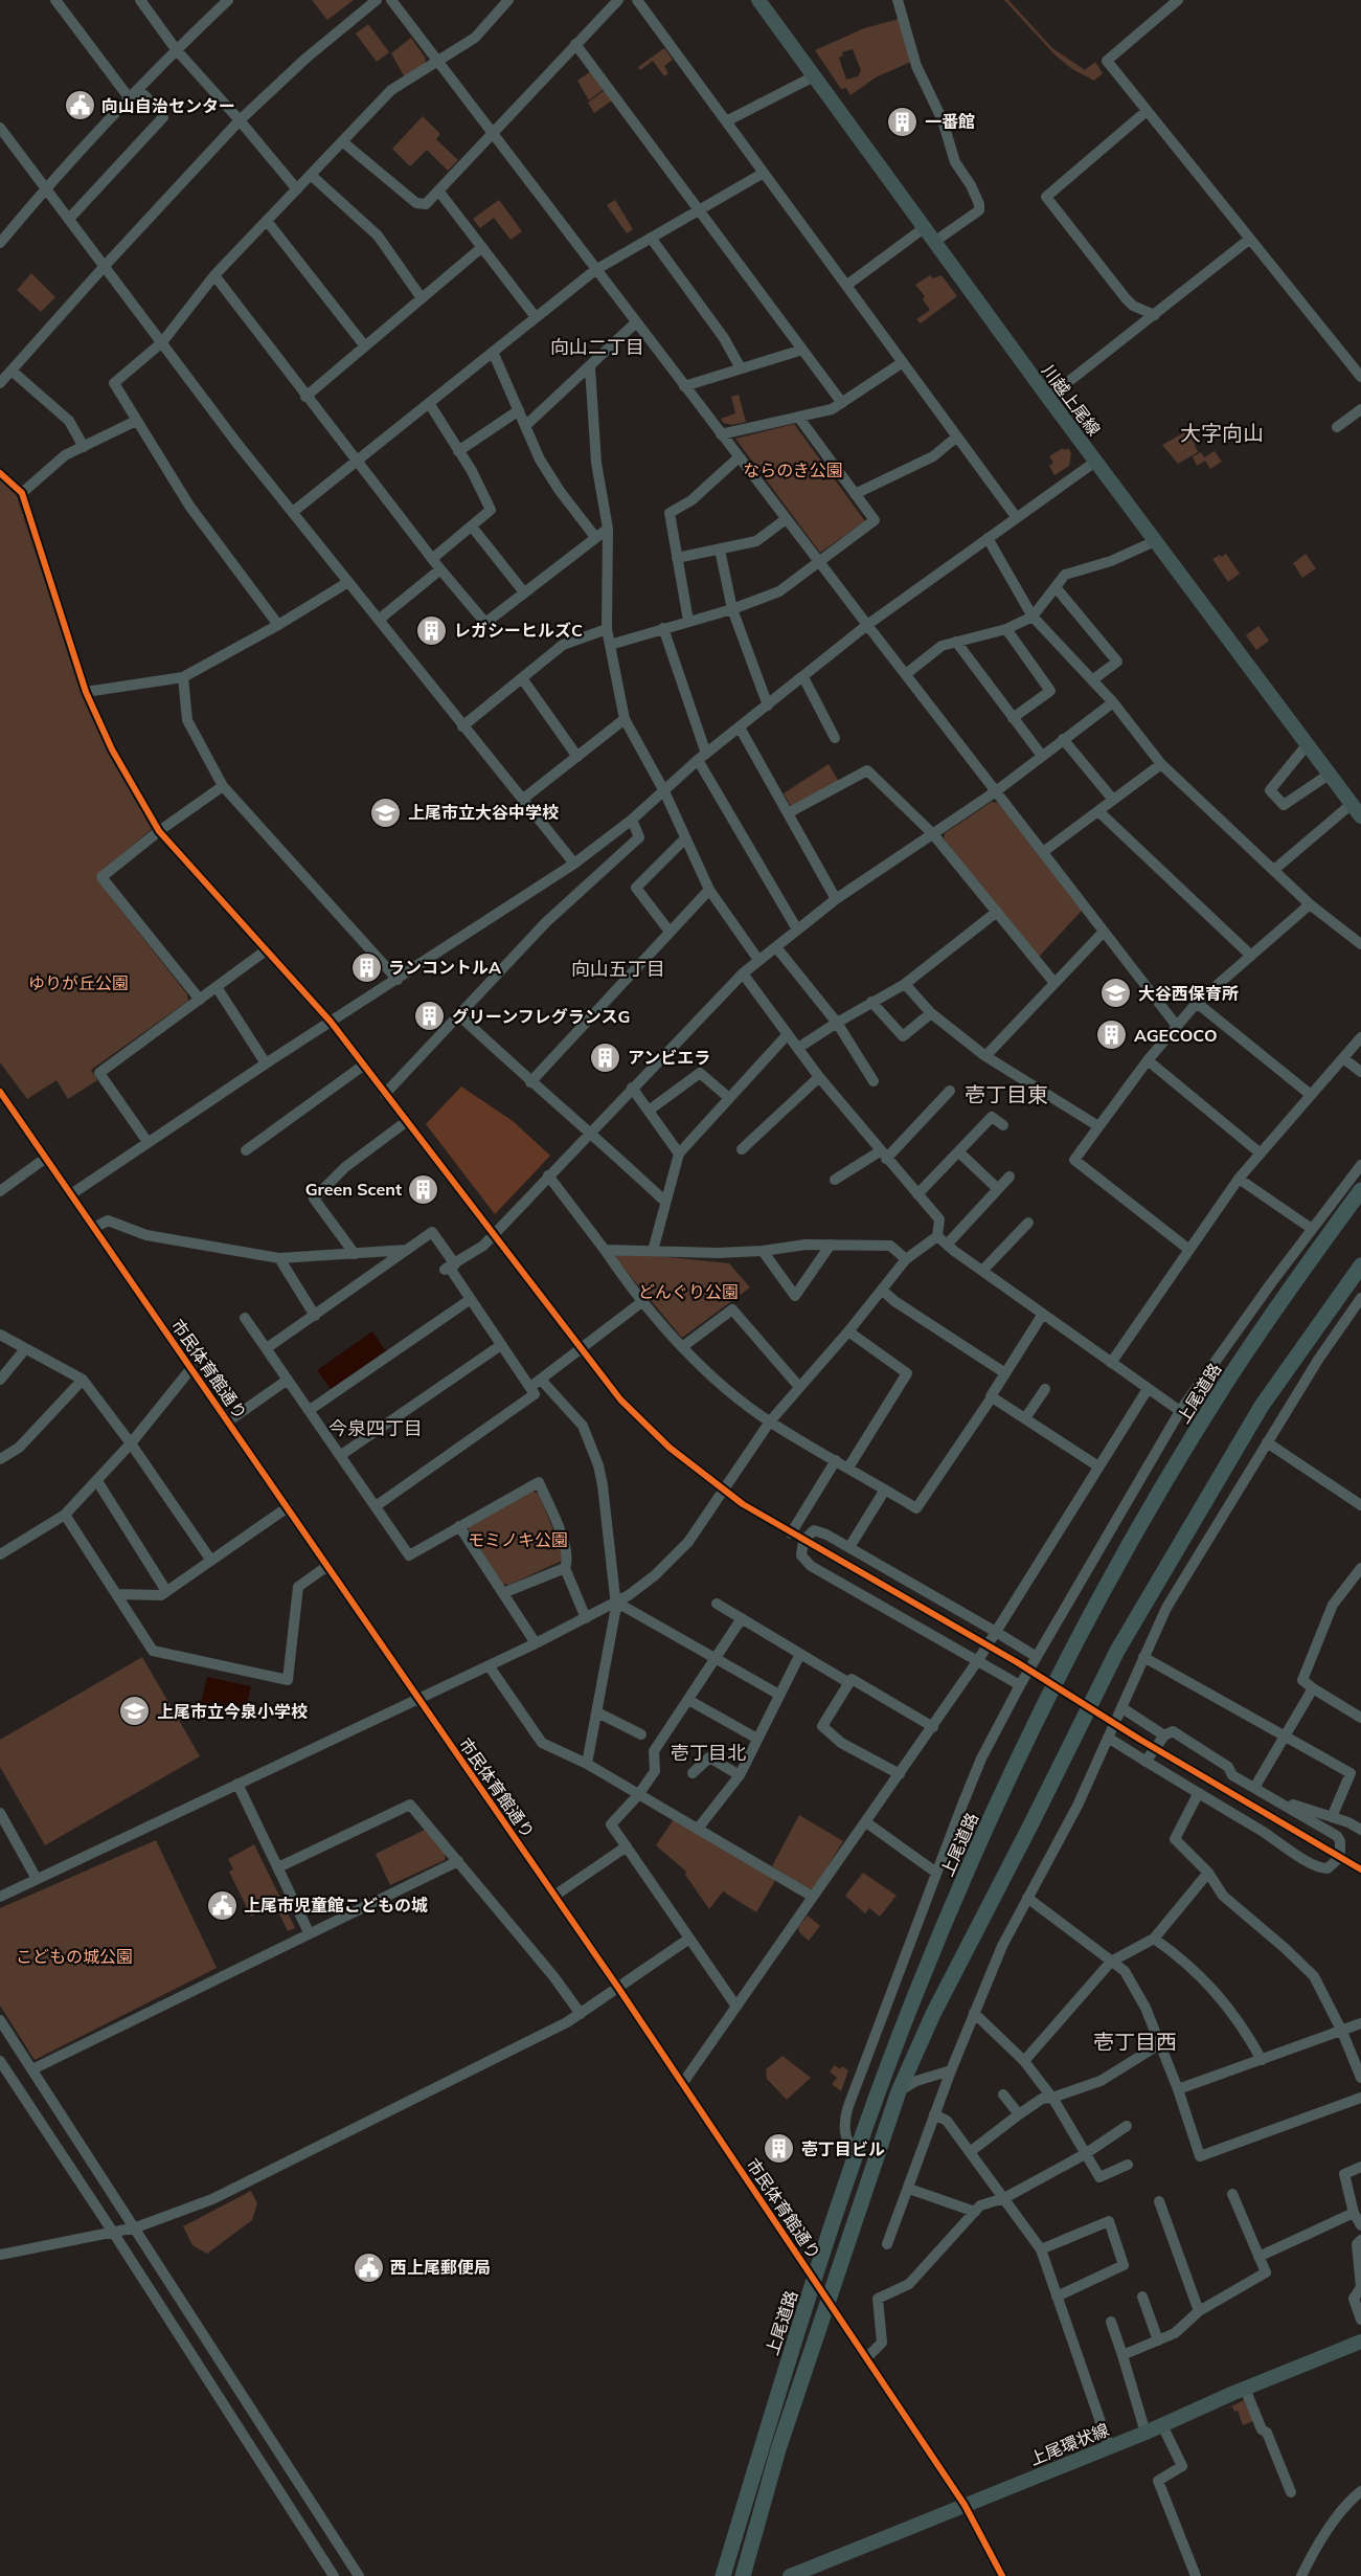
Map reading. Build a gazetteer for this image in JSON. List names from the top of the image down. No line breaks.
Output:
{"streets":{"highway":["上尾道路"],"main road":["川越上尾線","上尾環状線"],"street":["市民体育館通り"]},"crossings":[["市民体育館通り","上尾道路"],["市民体育館通り","上尾環状線"]],"districts":["向山二丁目","大字向山","向山五丁目","壱丁目東","今泉四丁目","壱丁目北","壱丁目西"],"parks":["ならのき公園","ゆりが丘公園","どんぐり公園","モミノキ公園","こどもの城公園"],"places":{"public building":["向山自治センター","上尾市児童館こどもの城","西上尾郵便局"],"building":["一番館","レガシーヒルズC","ランコントルA","グリーンフレグランスG","AGECOCO","アンビエラ","Green Scent","壱丁目ビル"],"school or university":["上尾市立大谷中学校","大谷西保育所","上尾市立今泉小学校"]}}
